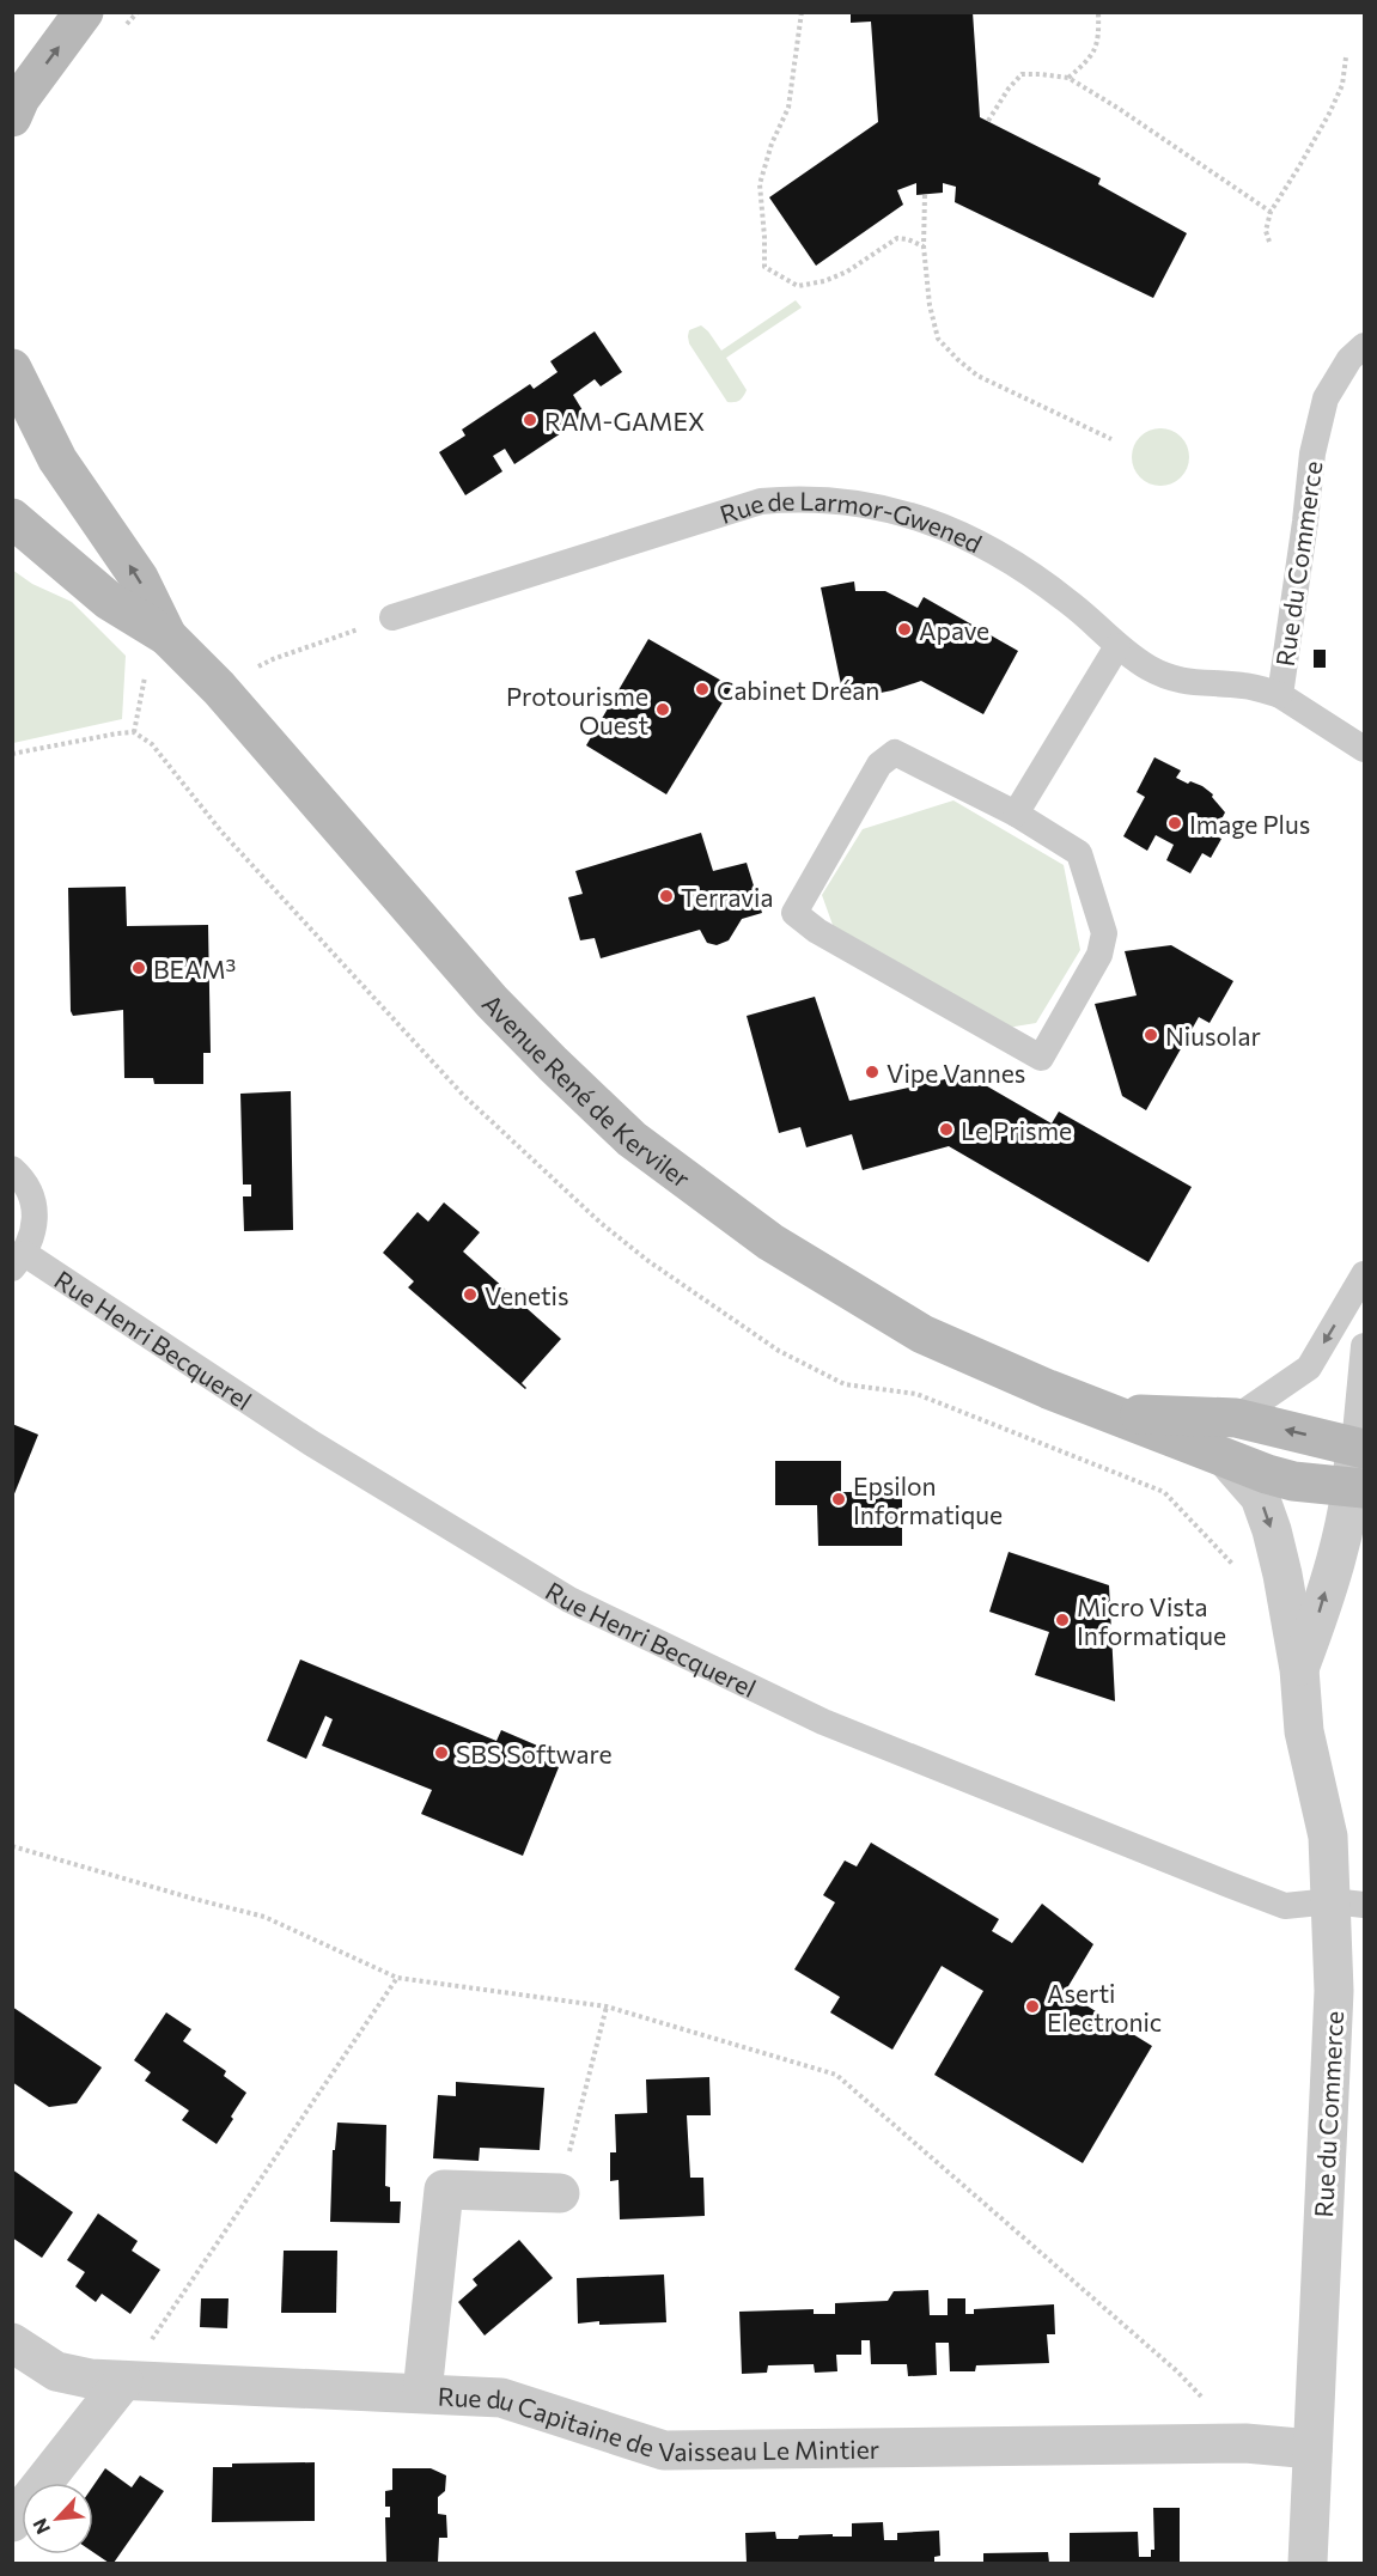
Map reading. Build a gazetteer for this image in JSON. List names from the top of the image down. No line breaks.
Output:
{"streets":{"main road":["Avenue René de Kerviler"],"street":["Rue du Commerce","Rue du Capitaine de Vaisseau Le Mintier"],"lane":["Rue de Larmor-Gwened","Rue Henri Becquerel"]},"crossings":[["Rue de Larmor-Gwened","Rue du Commerce"],["Rue du Commerce","Avenue René de Kerviler"],["Rue du Commerce","Rue Henri Becquerel"],["Rue du Commerce","Rue du Capitaine de Vaisseau Le Mintier"]],"places":["RAM-GAMEX","Apave","Cabinet Dréan","Protourisme Ouest","Image Plus","Terravia","BEAM³","Niusolar","Vipe Vannes","Le Prisme","Venetis","Epsilon Informatique","Micro Vista Informatique","SBS Software","Aserti Electronic"],"north":"bottom left"}
